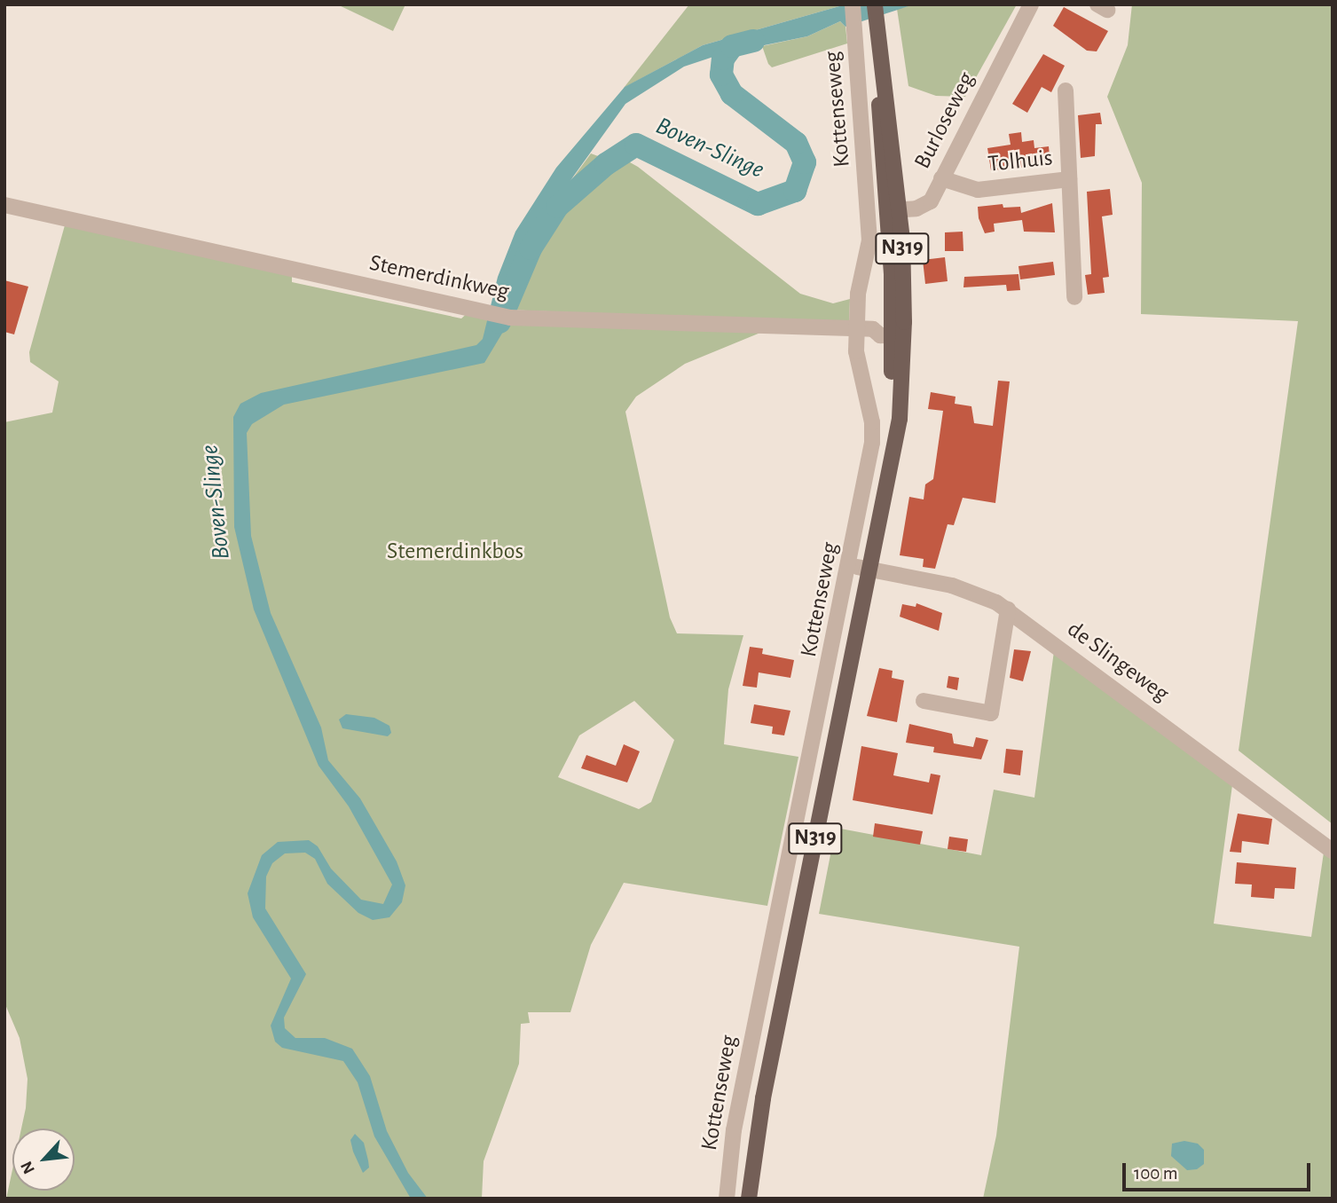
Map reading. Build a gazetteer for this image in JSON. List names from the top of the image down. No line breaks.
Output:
{"streets":{"main road":["Kottenseweg","N319"],"street":["Burloseweg","Tolhuis","Stemerdinkweg","de Slingeweg"]},"crossings":[["Kottenseweg","Burloseweg"],["Kottenseweg","Stemerdinkweg"],["Kottenseweg","de Slingeweg"],["Burloseweg","Tolhuis"]],"water":["Boven-Slinge"],"parks":["Stemerdinkbos"],"scale_bar":"100 m","north":"bottom left"}
